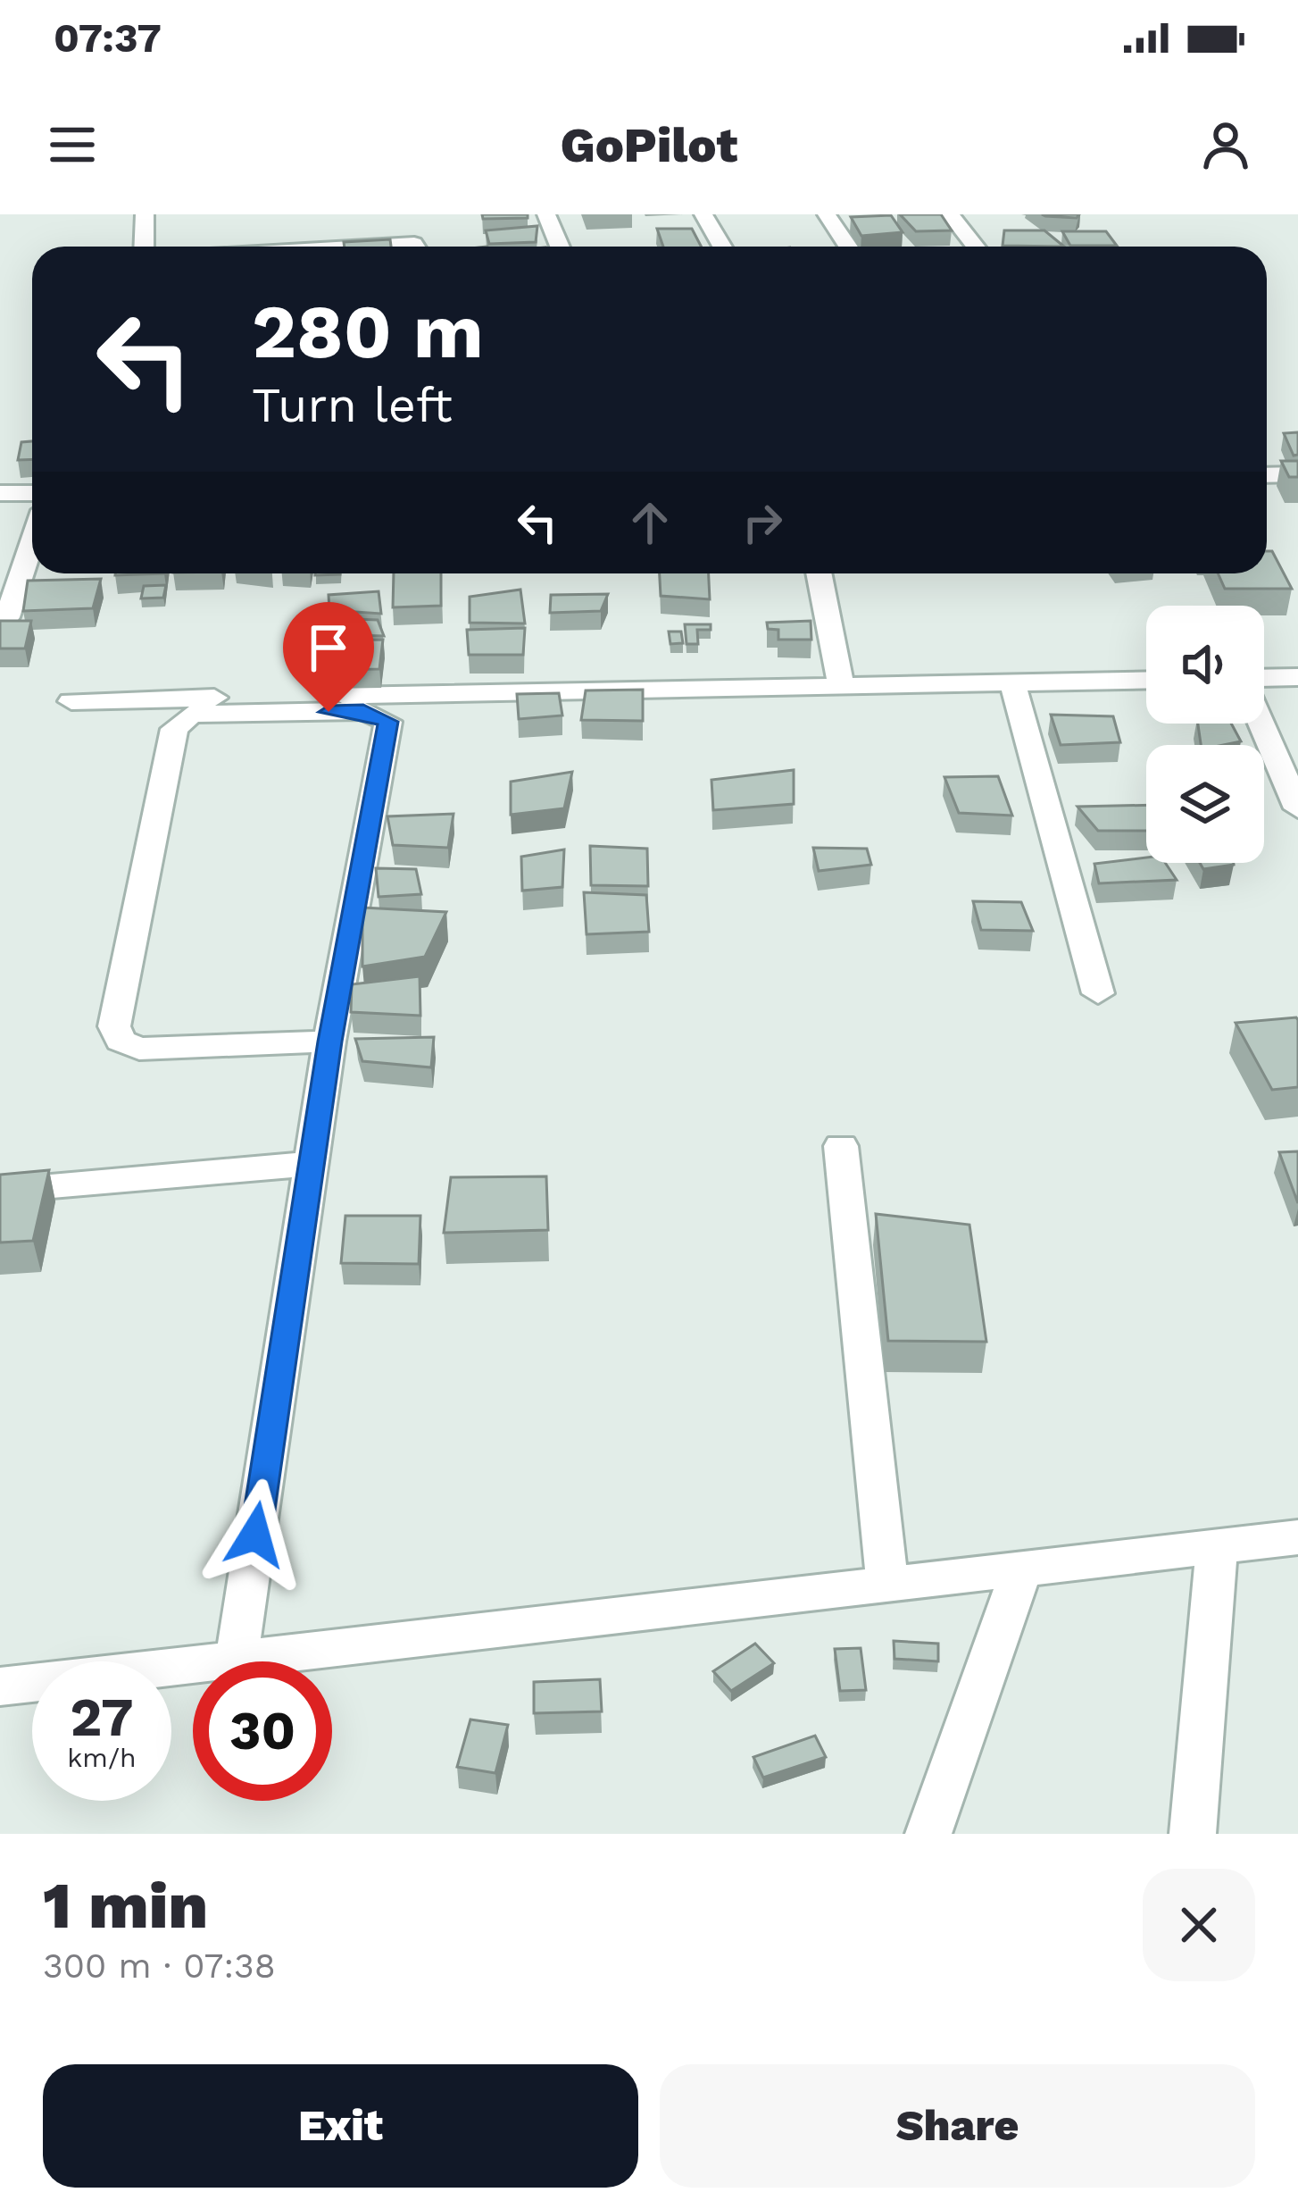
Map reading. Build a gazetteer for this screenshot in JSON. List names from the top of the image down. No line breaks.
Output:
{"page":{"status":"07:37","header":"GoPilot","turn":["280 m","Turn left"],"speed":"27 km/h","limit":"30","heading":["1 min","300 m · 07:38"],"buttons":["Exit","Share"]}}
